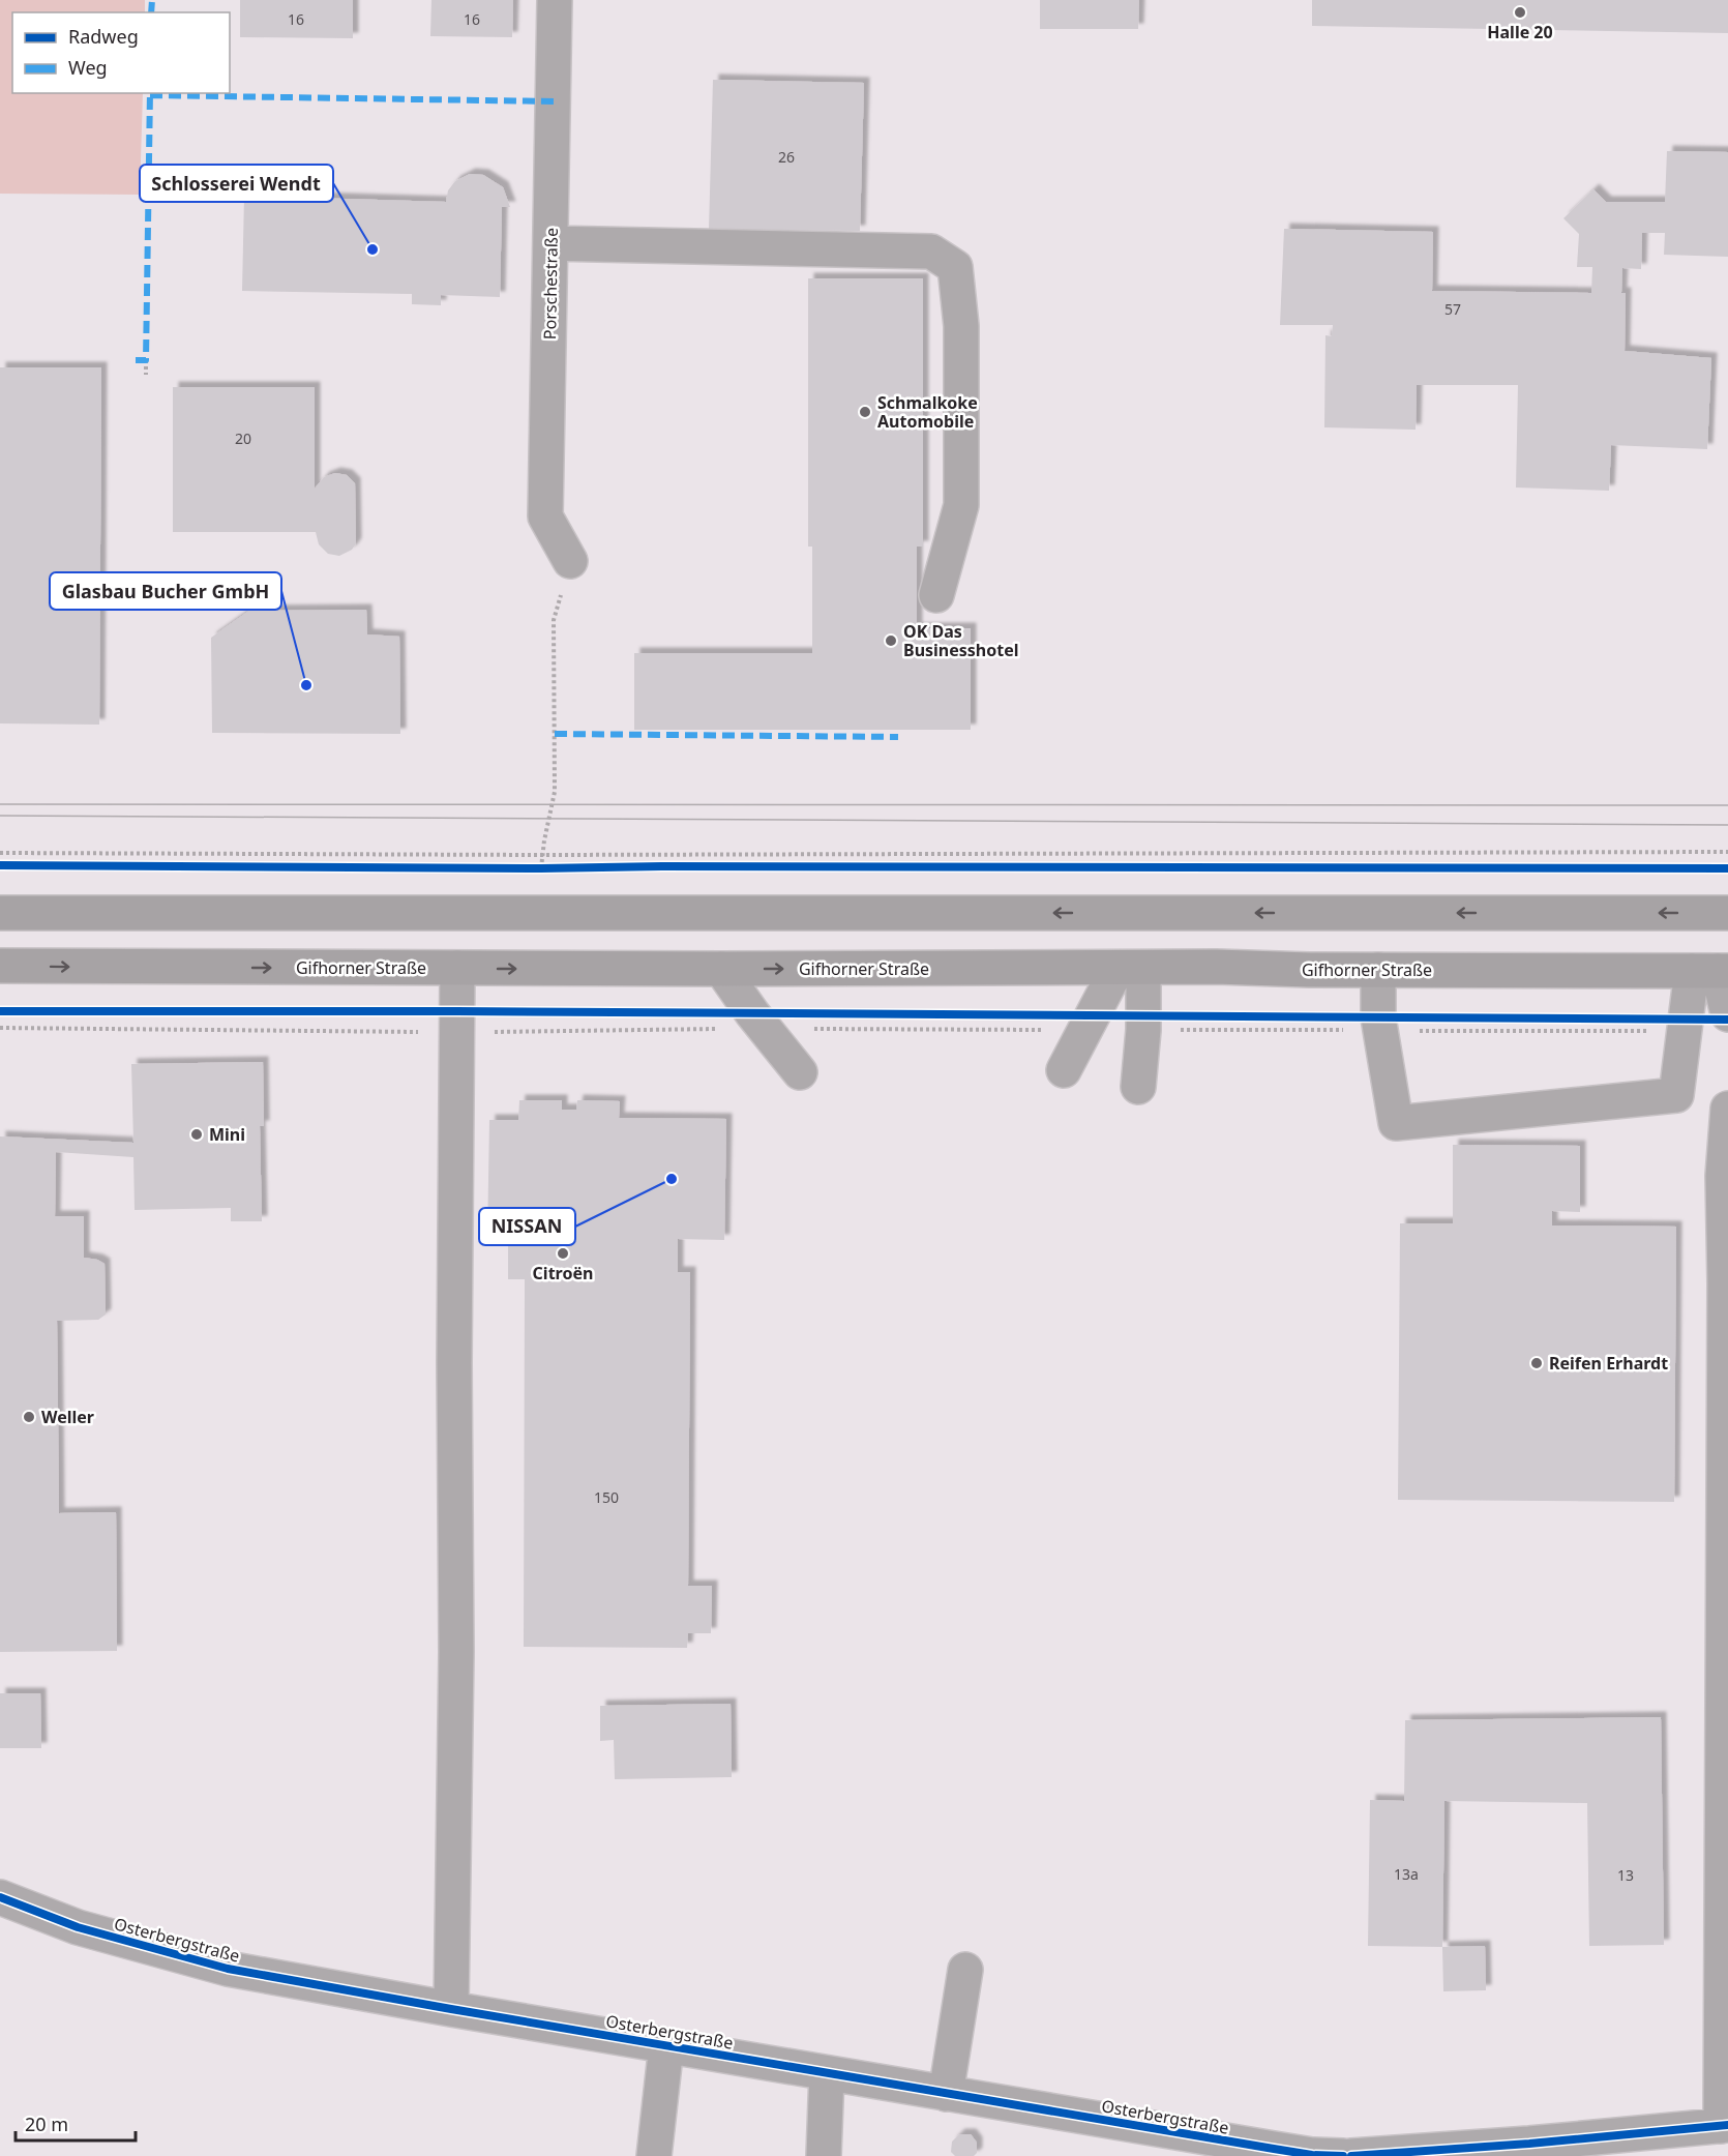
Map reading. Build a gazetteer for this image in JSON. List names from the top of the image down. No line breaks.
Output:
{"streets":{"main road":["Gifhorner Straße"],"street":["Porschestraße","Osterbergstraße"]},"places":["Halle 20","Schlosserei Wendt","Schmalkoke Automobile","OK Das Businesshotel","Glasbau Bucher GmbH","Mini","NISSAN","Citroën","Reifen Erhardt","Weller"],"house_numbers":["16","16","26","57","20","150","13a","13"],"legend":["Radweg","Weg"],"scale_bar":"20 m"}
